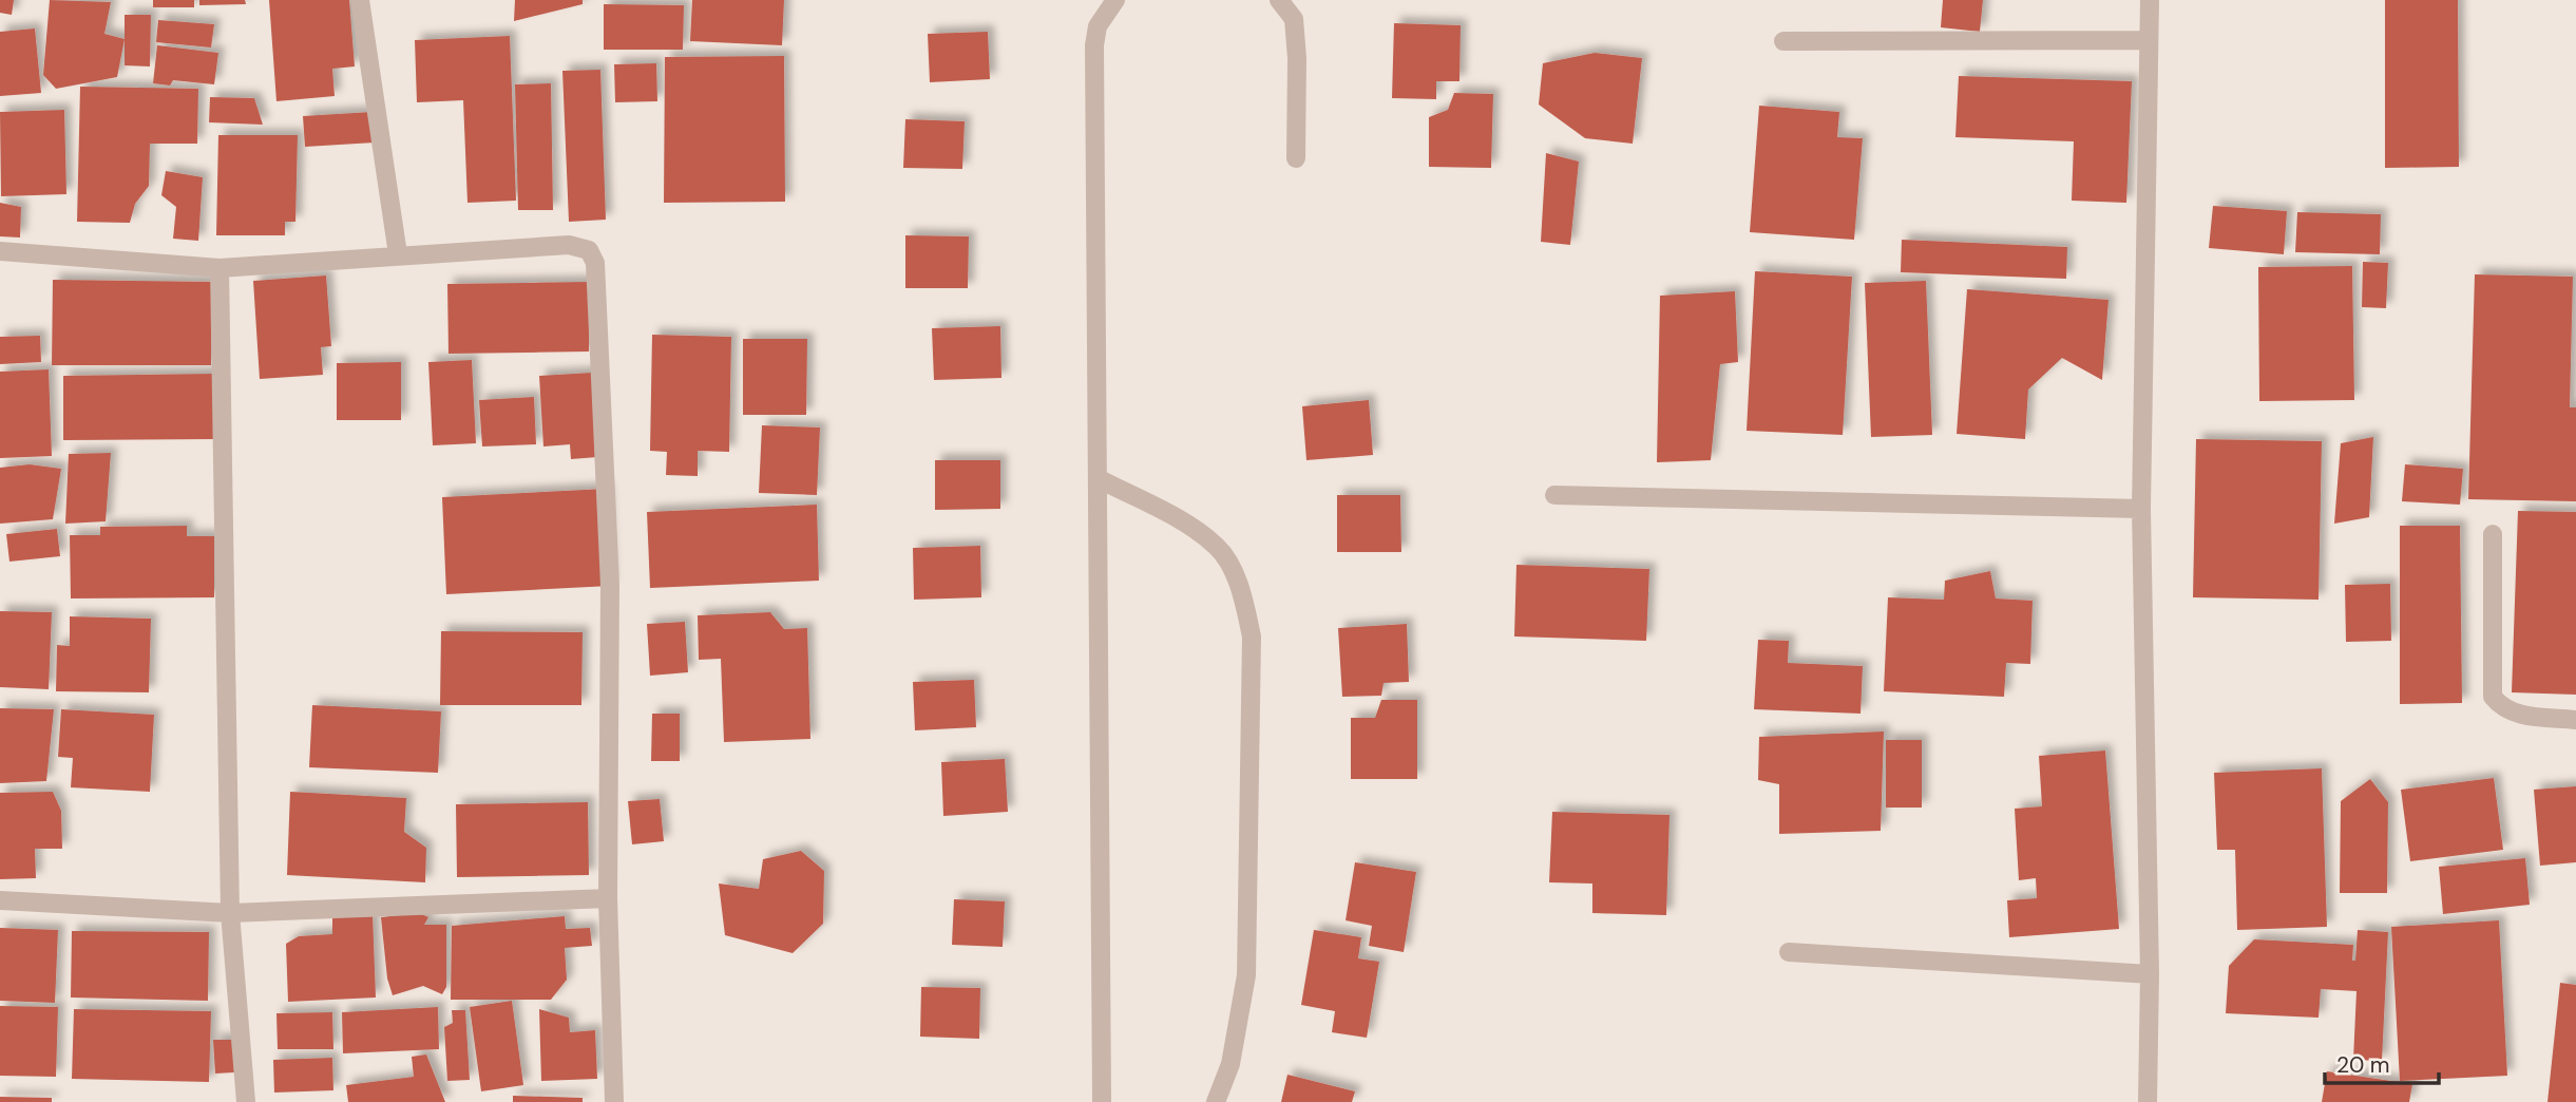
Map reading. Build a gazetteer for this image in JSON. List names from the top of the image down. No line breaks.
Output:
{"scale_bar":"20 m"}
